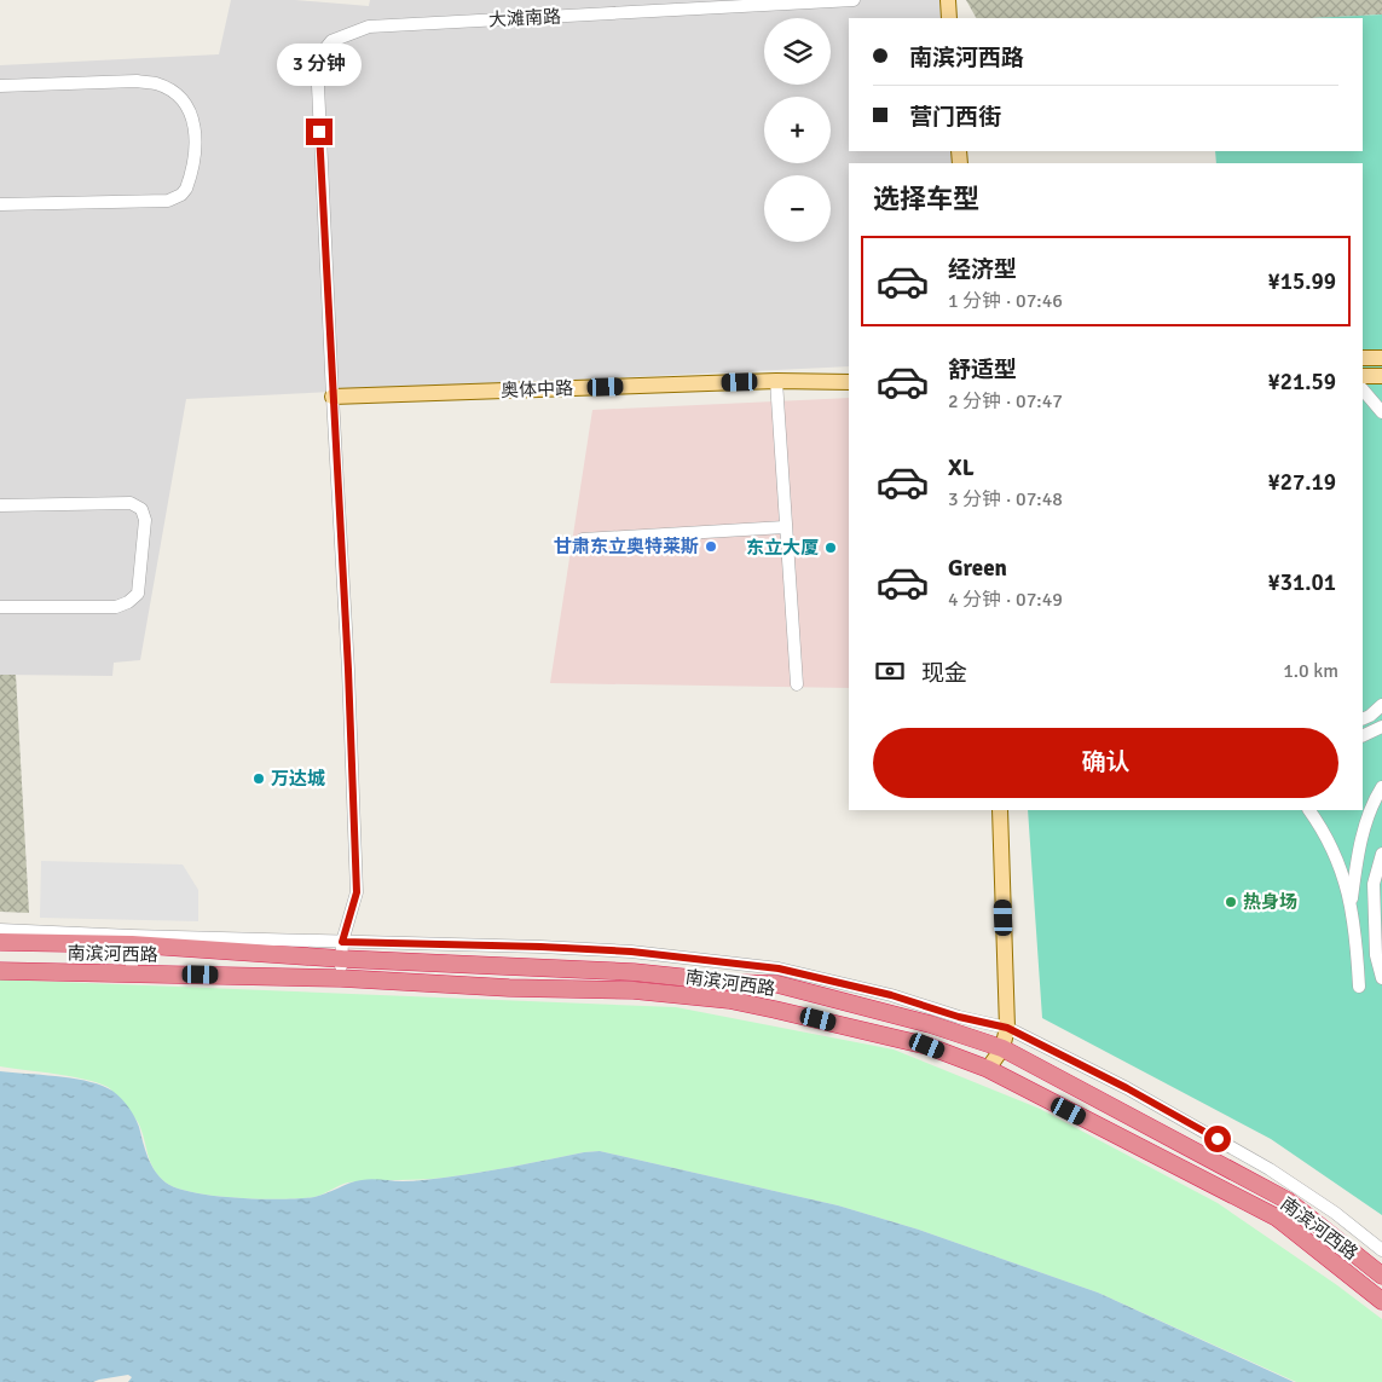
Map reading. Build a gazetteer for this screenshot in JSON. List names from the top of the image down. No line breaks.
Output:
{"streets":{"highway":["南滨河西路"],"main road":["奥体中路"],"street":["大滩南路"]},"crossings":[["大滩南路","奥体中路"]],"places":["甘肃东立奥特莱斯","东立大厦","万达城","热身场"],"page":{"map_buttons":["+","−"],"banner":["南滨河西路","营门西街"],"bubble":"3 分钟","heading":"选择车型","list":[{"name":"经济型","note":"1 分钟 · 07:46","value":"¥15.99"},{"name":"舒适型","note":"2 分钟 · 07:47","value":"¥21.59"},{"name":"XL","note":"3 分钟 · 07:48","value":"¥27.19"},{"name":"Green","note":"4 分钟 · 07:49","value":"¥31.01"}],"pay":["现金","1.0 km"],"buttons":"确认"}}
